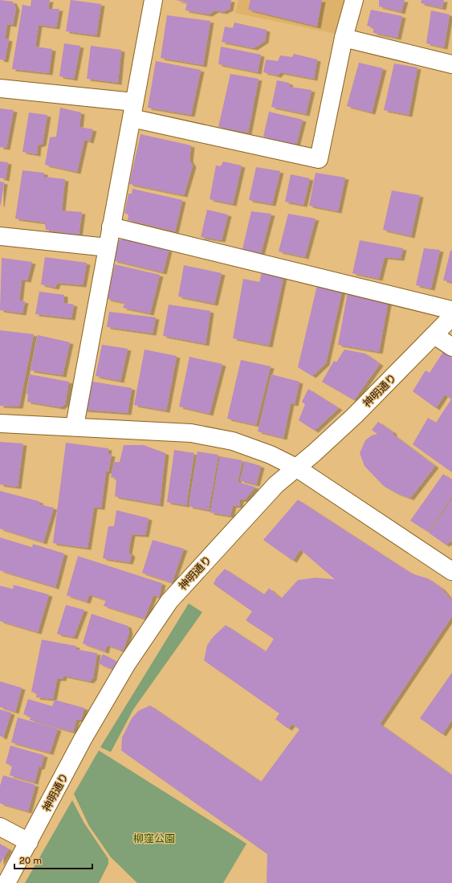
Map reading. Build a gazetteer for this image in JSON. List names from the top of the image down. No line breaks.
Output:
{"streets":{"street":["神明通り"]},"parks":["柳窪公園"],"scale_bar":"20 m"}
